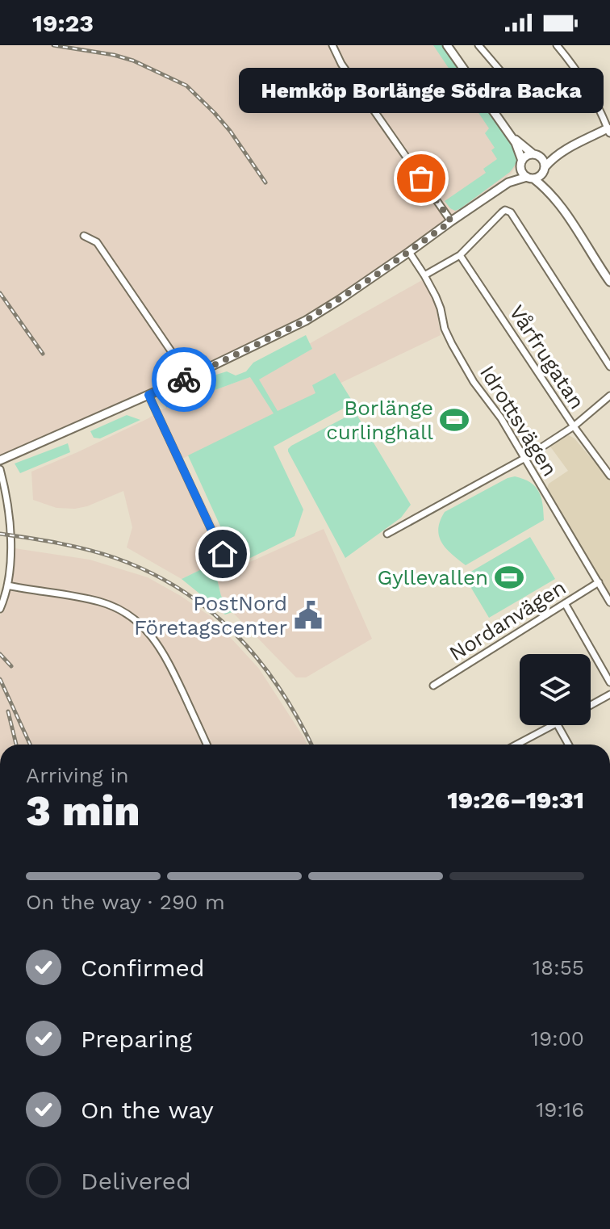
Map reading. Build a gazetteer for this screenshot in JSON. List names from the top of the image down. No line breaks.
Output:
{"streets":{"street":["Vårfrugatan","Idrottsvägen","Nordanvägen"]},"crossings":[["Idrottsvägen","Nordanvägen"]],"places":{"other":["Hemköp Borlänge Södra Backa"],"sports":["Borlänge curlinghall","Gyllevallen"],"public building":["PostNord Företagscenter"]},"page":{"status":"19:23","bubble":"Hemköp Borlänge Södra Backa","heading":["3 min","Arriving in","19:26–19:31"],"bar":"On the way · 290 m","list":[["Confirmed","18:55"],["Preparing","19:00"],["On the way","19:16"],"Delivered"]}}
